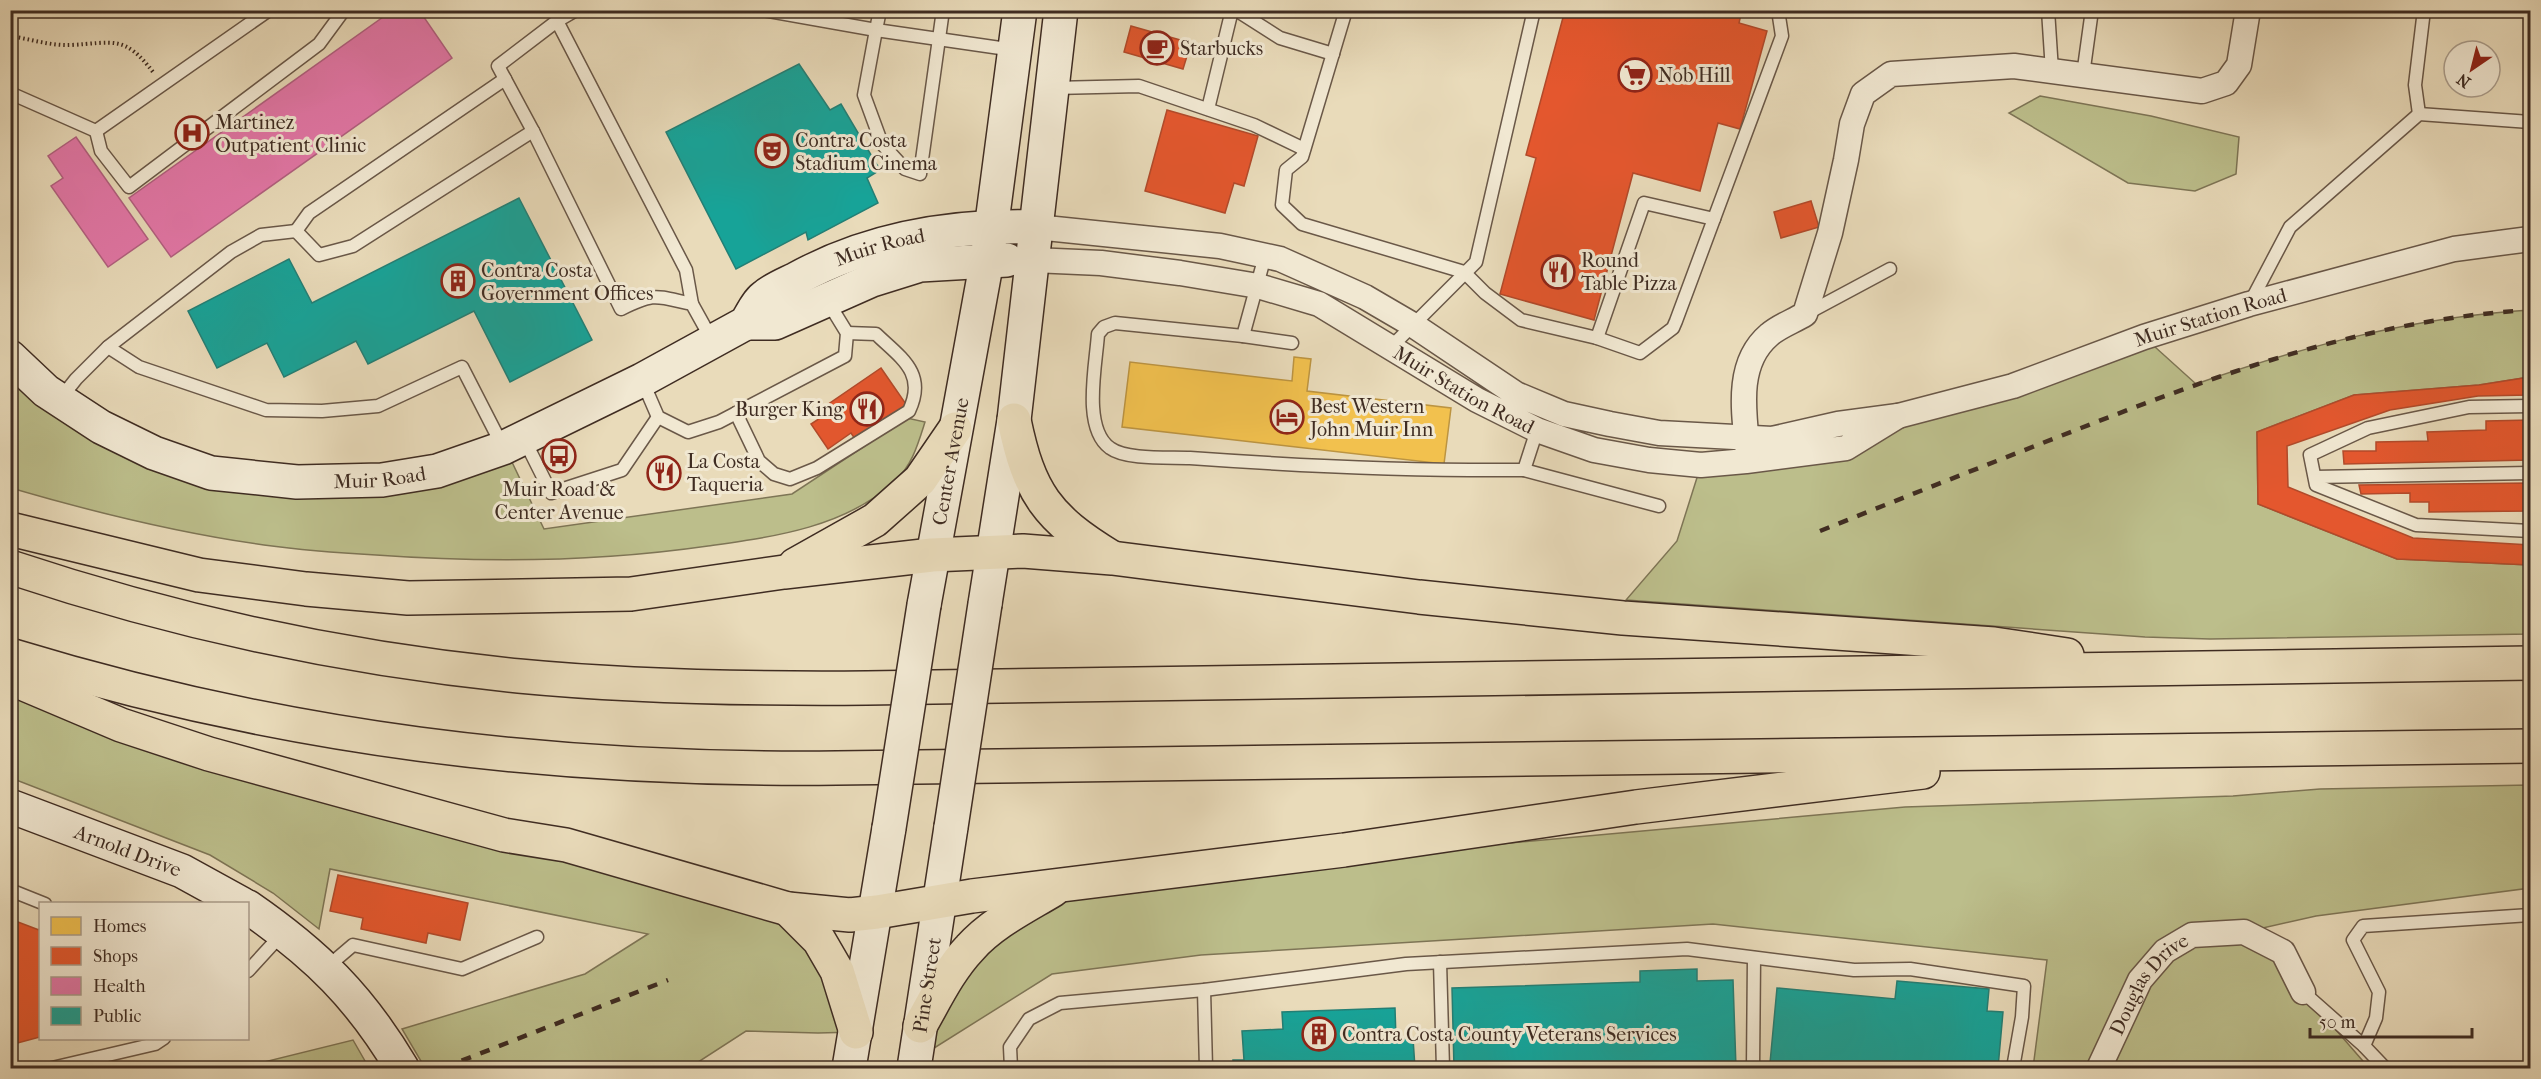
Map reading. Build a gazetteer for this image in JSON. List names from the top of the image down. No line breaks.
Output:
{"streets":{"street":["Muir Road","Muir Station Road","Center Avenue","Arnold Drive","Pine Street","Douglas Drive"]},"crossings":[["Muir Road","Muir Station Road"],["Muir Road","Center Avenue"]],"places":{"cafe":["Starbucks"],"supermarket":["Nob Hill"],"hospital":["Martinez Outpatient Clinic"],"theatre":["Contra Costa Stadium Cinema"],"restaurant":["Round Table Pizza","Burger King","La Costa Taqueria"],"building":["Contra Costa Government Offices","Contra Costa County Veterans Services"],"hotel":["Best Western John Muir Inn"],"bus stop":["Muir Road & Center Avenue"]},"legend":["Homes","Shops","Health","Public"],"scale_bar":"50 m","north":"bottom left"}
